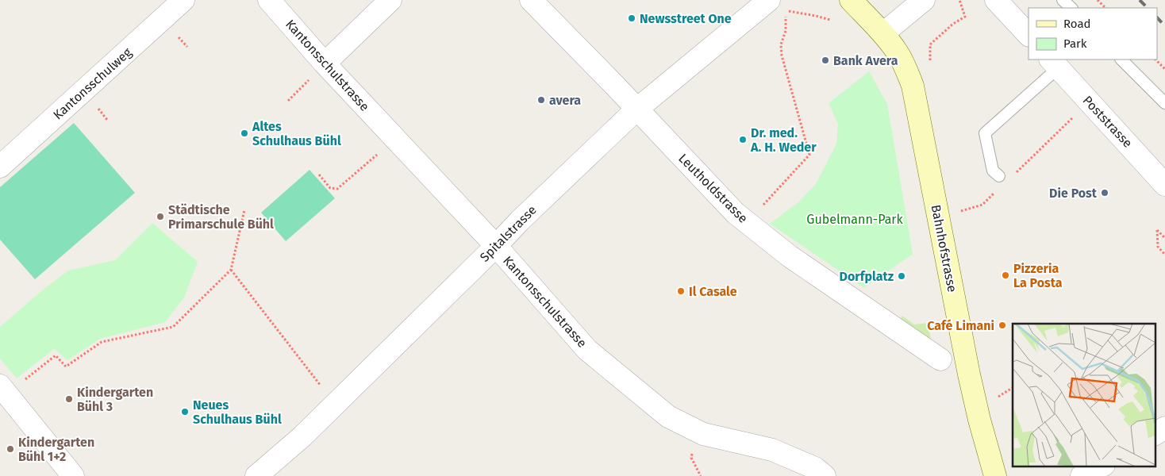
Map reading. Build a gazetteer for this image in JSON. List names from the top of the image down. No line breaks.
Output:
{"streets":{"main road":["Bahnhofstrasse"],"street":["Kantonsschulstrasse","Kantonsschulweg","Poststrasse","Leutholdstrasse","Spitalstrasse"]},"crossings":[["Kantonsschulstrasse","Spitalstrasse"],["Leutholdstrasse","Spitalstrasse"]],"parks":["Gubelmann-Park"],"places":["Newsstreet One","Bank Avera","avera","Altes Schulhaus Bühl","Dr. med. A. H. Weder","Die Post","Städtische Primarschule Bühl","Pizzeria La Posta","Dorfplatz","Il Casale","Café Limani","Kindergarten Bühl 3","Neues Schulhaus Bühl","Kindergarten Bühl 1+2"],"legend":["Road","Park"]}
